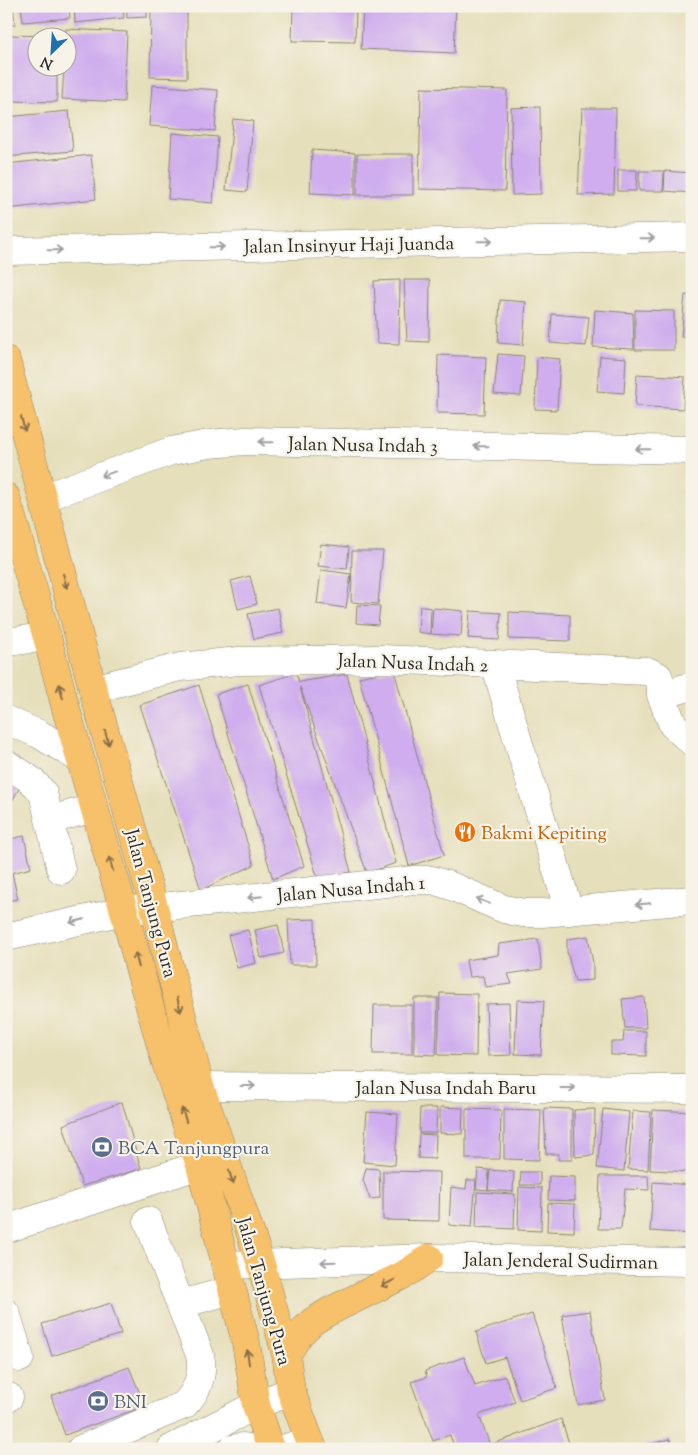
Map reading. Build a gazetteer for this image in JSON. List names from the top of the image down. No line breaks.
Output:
{"streets":{"highway":["Jalan Tanjung Pura"],"street":["Jalan Insinyur Haji Juanda","Jalan Nusa Indah 3","Jalan Nusa Indah 2","Jalan Nusa Indah 1","Jalan Nusa Indah Baru","Jalan Jenderal Sudirman"]},"crossings":[["Jalan Nusa Indah 3","Jalan Tanjung Pura"],["Jalan Nusa Indah 2","Jalan Tanjung Pura"],["Jalan Nusa Indah 1","Jalan Tanjung Pura"],["Jalan Tanjung Pura","Jalan Nusa Indah Baru"],["Jalan Tanjung Pura","Jalan Jenderal Sudirman"]],"one_way":["Jalan Insinyur Haji Juanda","Jalan Nusa Indah 3","Jalan Nusa Indah 1","Jalan Nusa Indah Baru"],"places":{"restaurant":["Bakmi Kepiting"],"bank":["BCA Tanjungpura","BNI"]},"north":"bottom left"}
